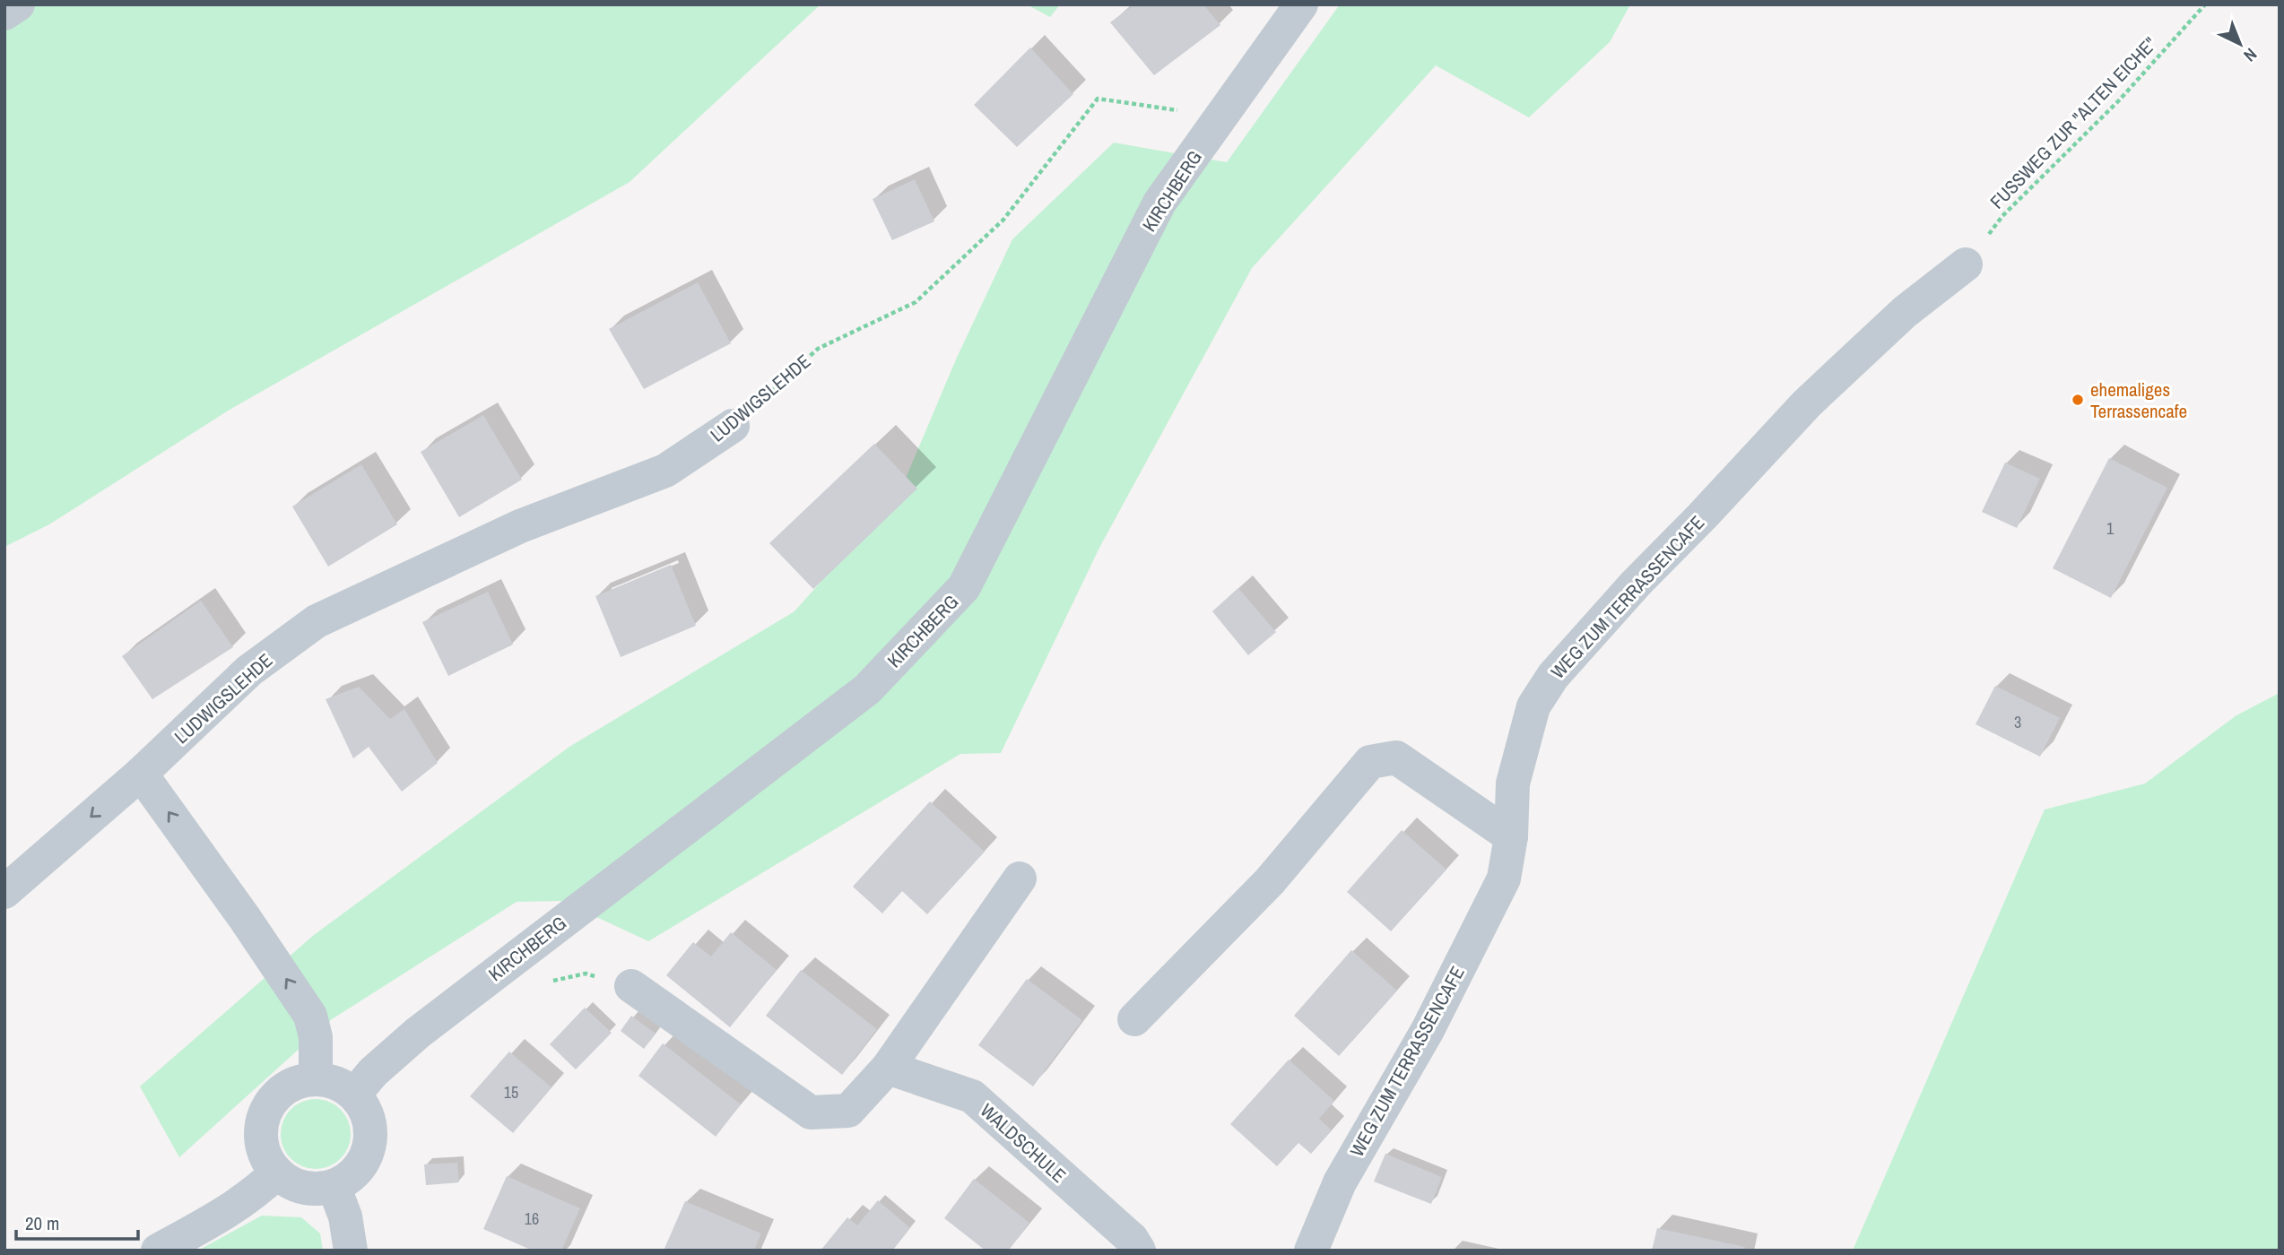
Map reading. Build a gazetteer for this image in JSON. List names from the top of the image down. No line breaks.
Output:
{"streets":{"street":["KIRCHBERG","LUDWIGSLEHDE","WEG ZUM TERRASSENCAFE","WALDSCHULE"],"path":["FUSSWEG ZUR \"ALTEN EICHE\""]},"crossings":[["FUSSWEG ZUR \"ALTEN EICHE\"","WEG ZUM TERRASSENCAFE"],["KIRCHBERG","LUDWIGSLEHDE"]],"places":["ehemaliges Terrassencafe"],"house_numbers":["1","3","15","16"],"scale_bar":"20 m","north":"bottom right"}
